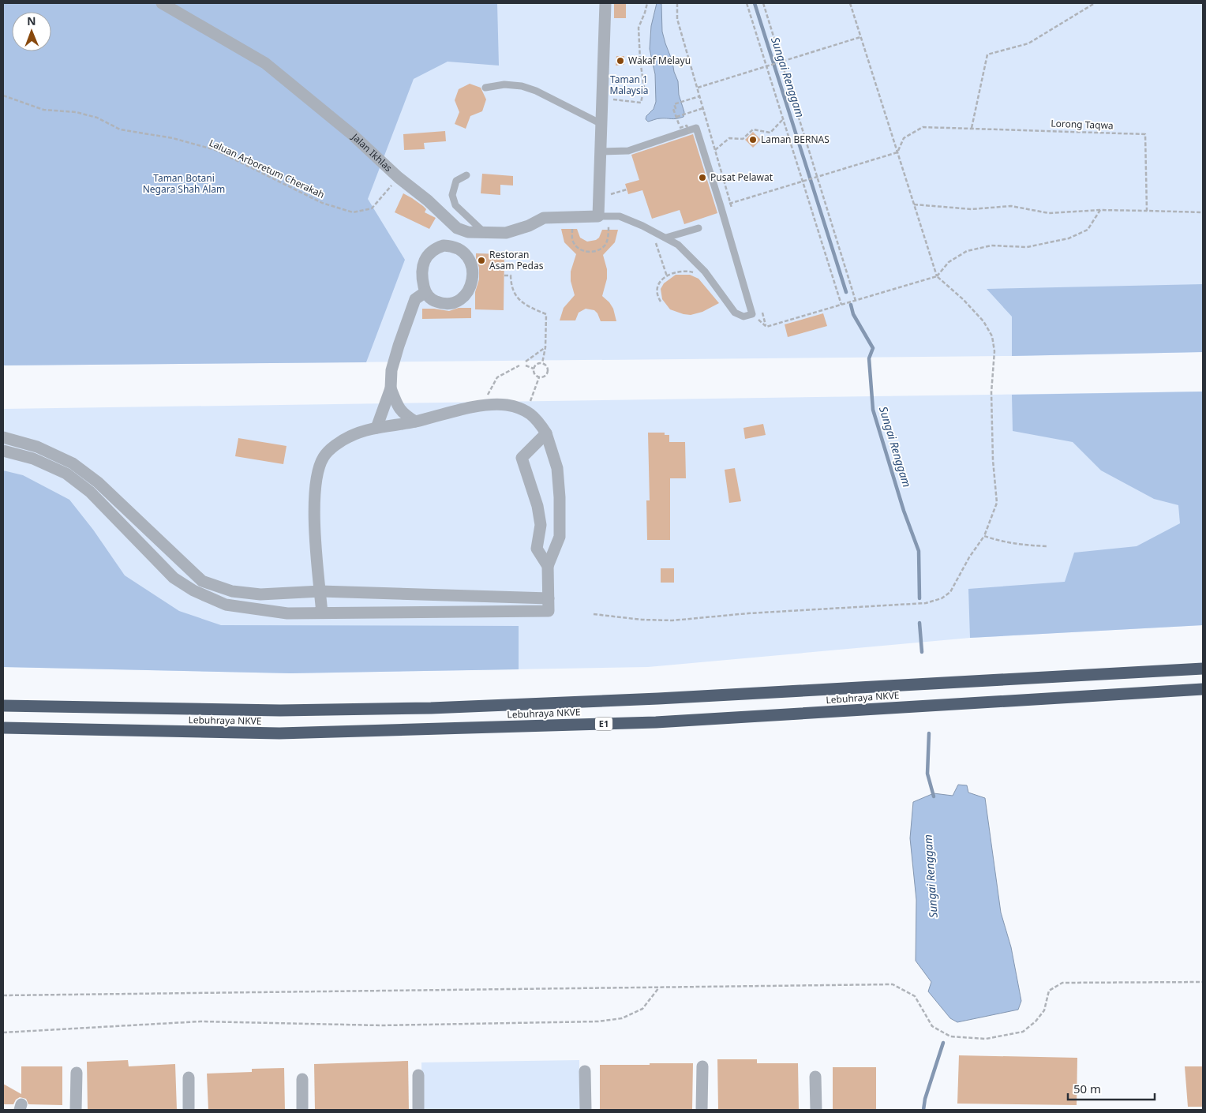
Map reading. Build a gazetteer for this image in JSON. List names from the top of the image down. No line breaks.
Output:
{"streets":{"highway":["Lebuhraya NKVE","E1"],"street":["Jalan Ikhlas"],"path":["Lorong Taqwa","Laluan Arboretum Cherakah"]},"crossings":[["Jalan Ikhlas","Laluan Arboretum Cherakah"]],"water":["Sungai Renggam"],"parks":["Taman 1 Malaysia","Taman Botani Negara Shah Alam"],"places":["Wakaf Melayu","Laman BERNAS","Pusat Pelawat","Restoran Asam Pedas"],"scale_bar":"50 m","north":"top"}
